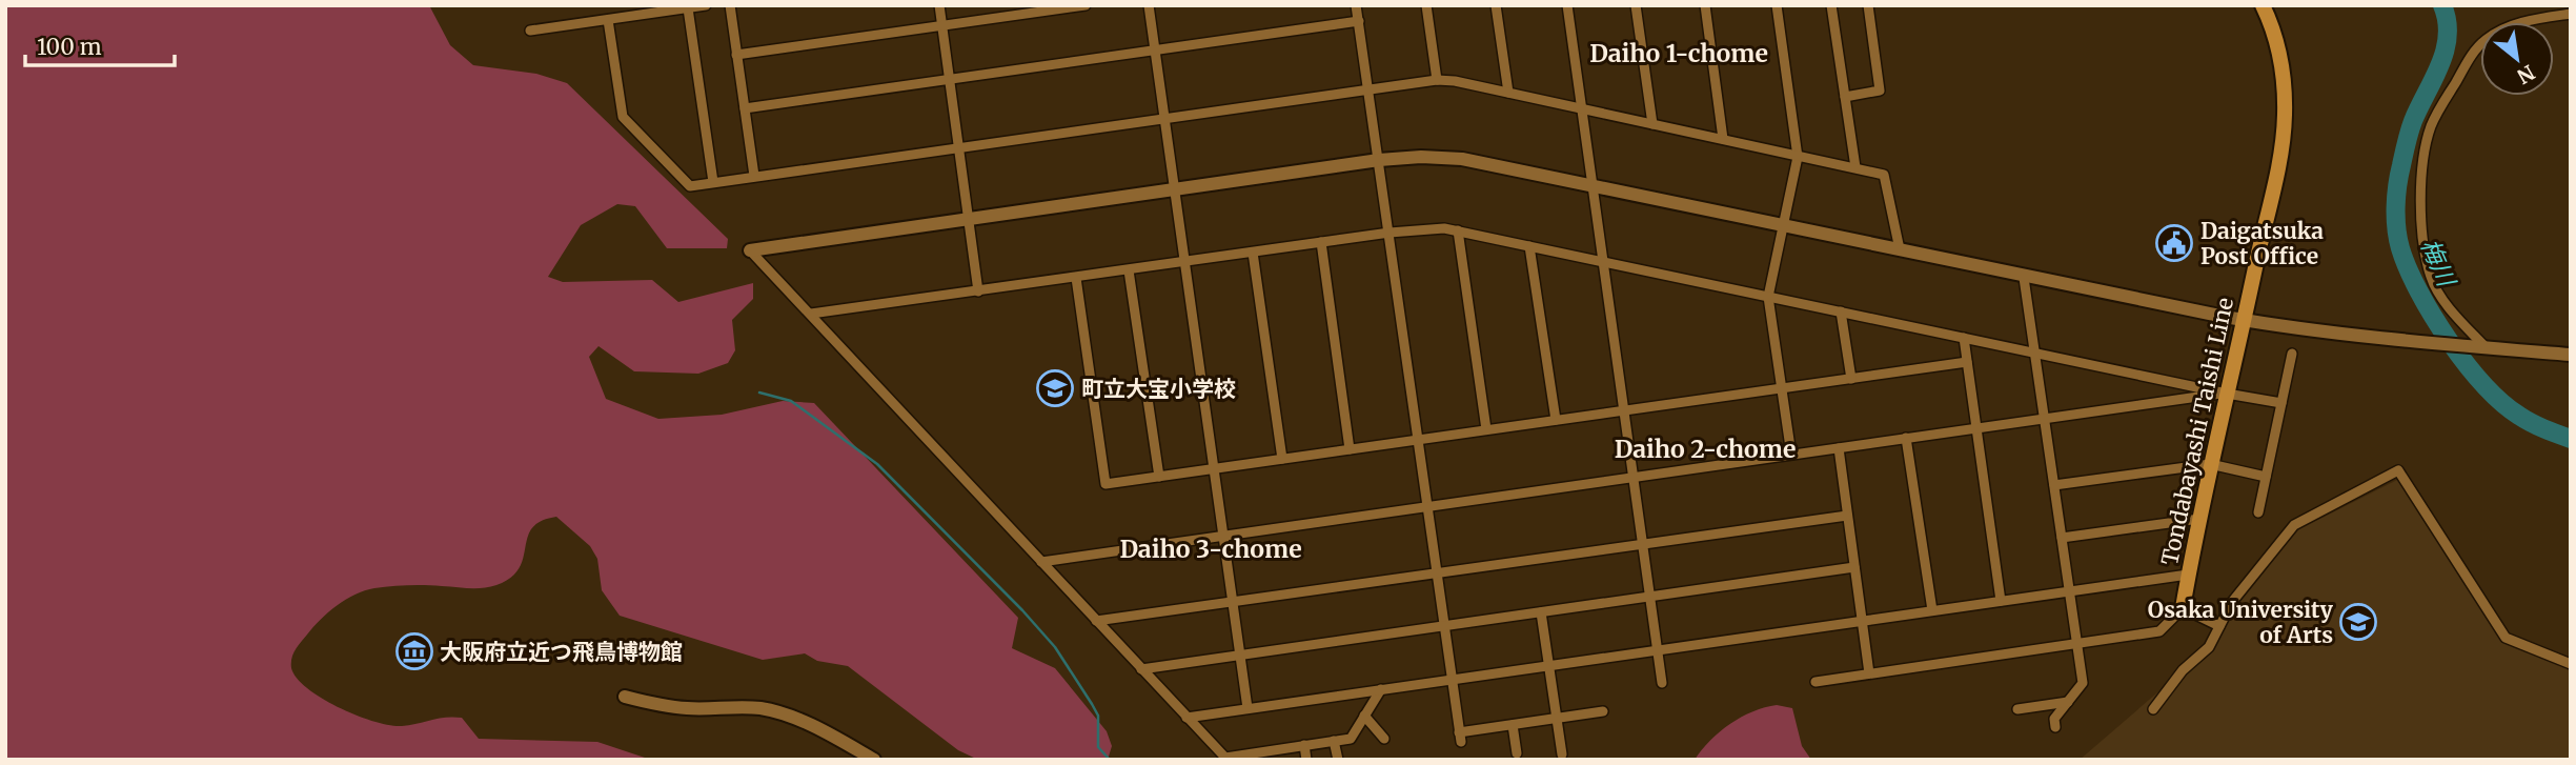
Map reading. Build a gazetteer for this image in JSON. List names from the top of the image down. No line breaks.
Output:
{"streets":{"main road":["Tondabayashi Taishi Line"]},"districts":["Daiho 1-chome","Daiho 2-chome","Daiho 3-chome"],"water":["梅川"],"places":{"public building":["Daigatsuka Post Office"],"school or university":["町立大宝小学校","Osaka University of Arts"],"museum":["大阪府立近つ飛鳥博物館"]},"scale_bar":"100 m","north":"bottom right"}
